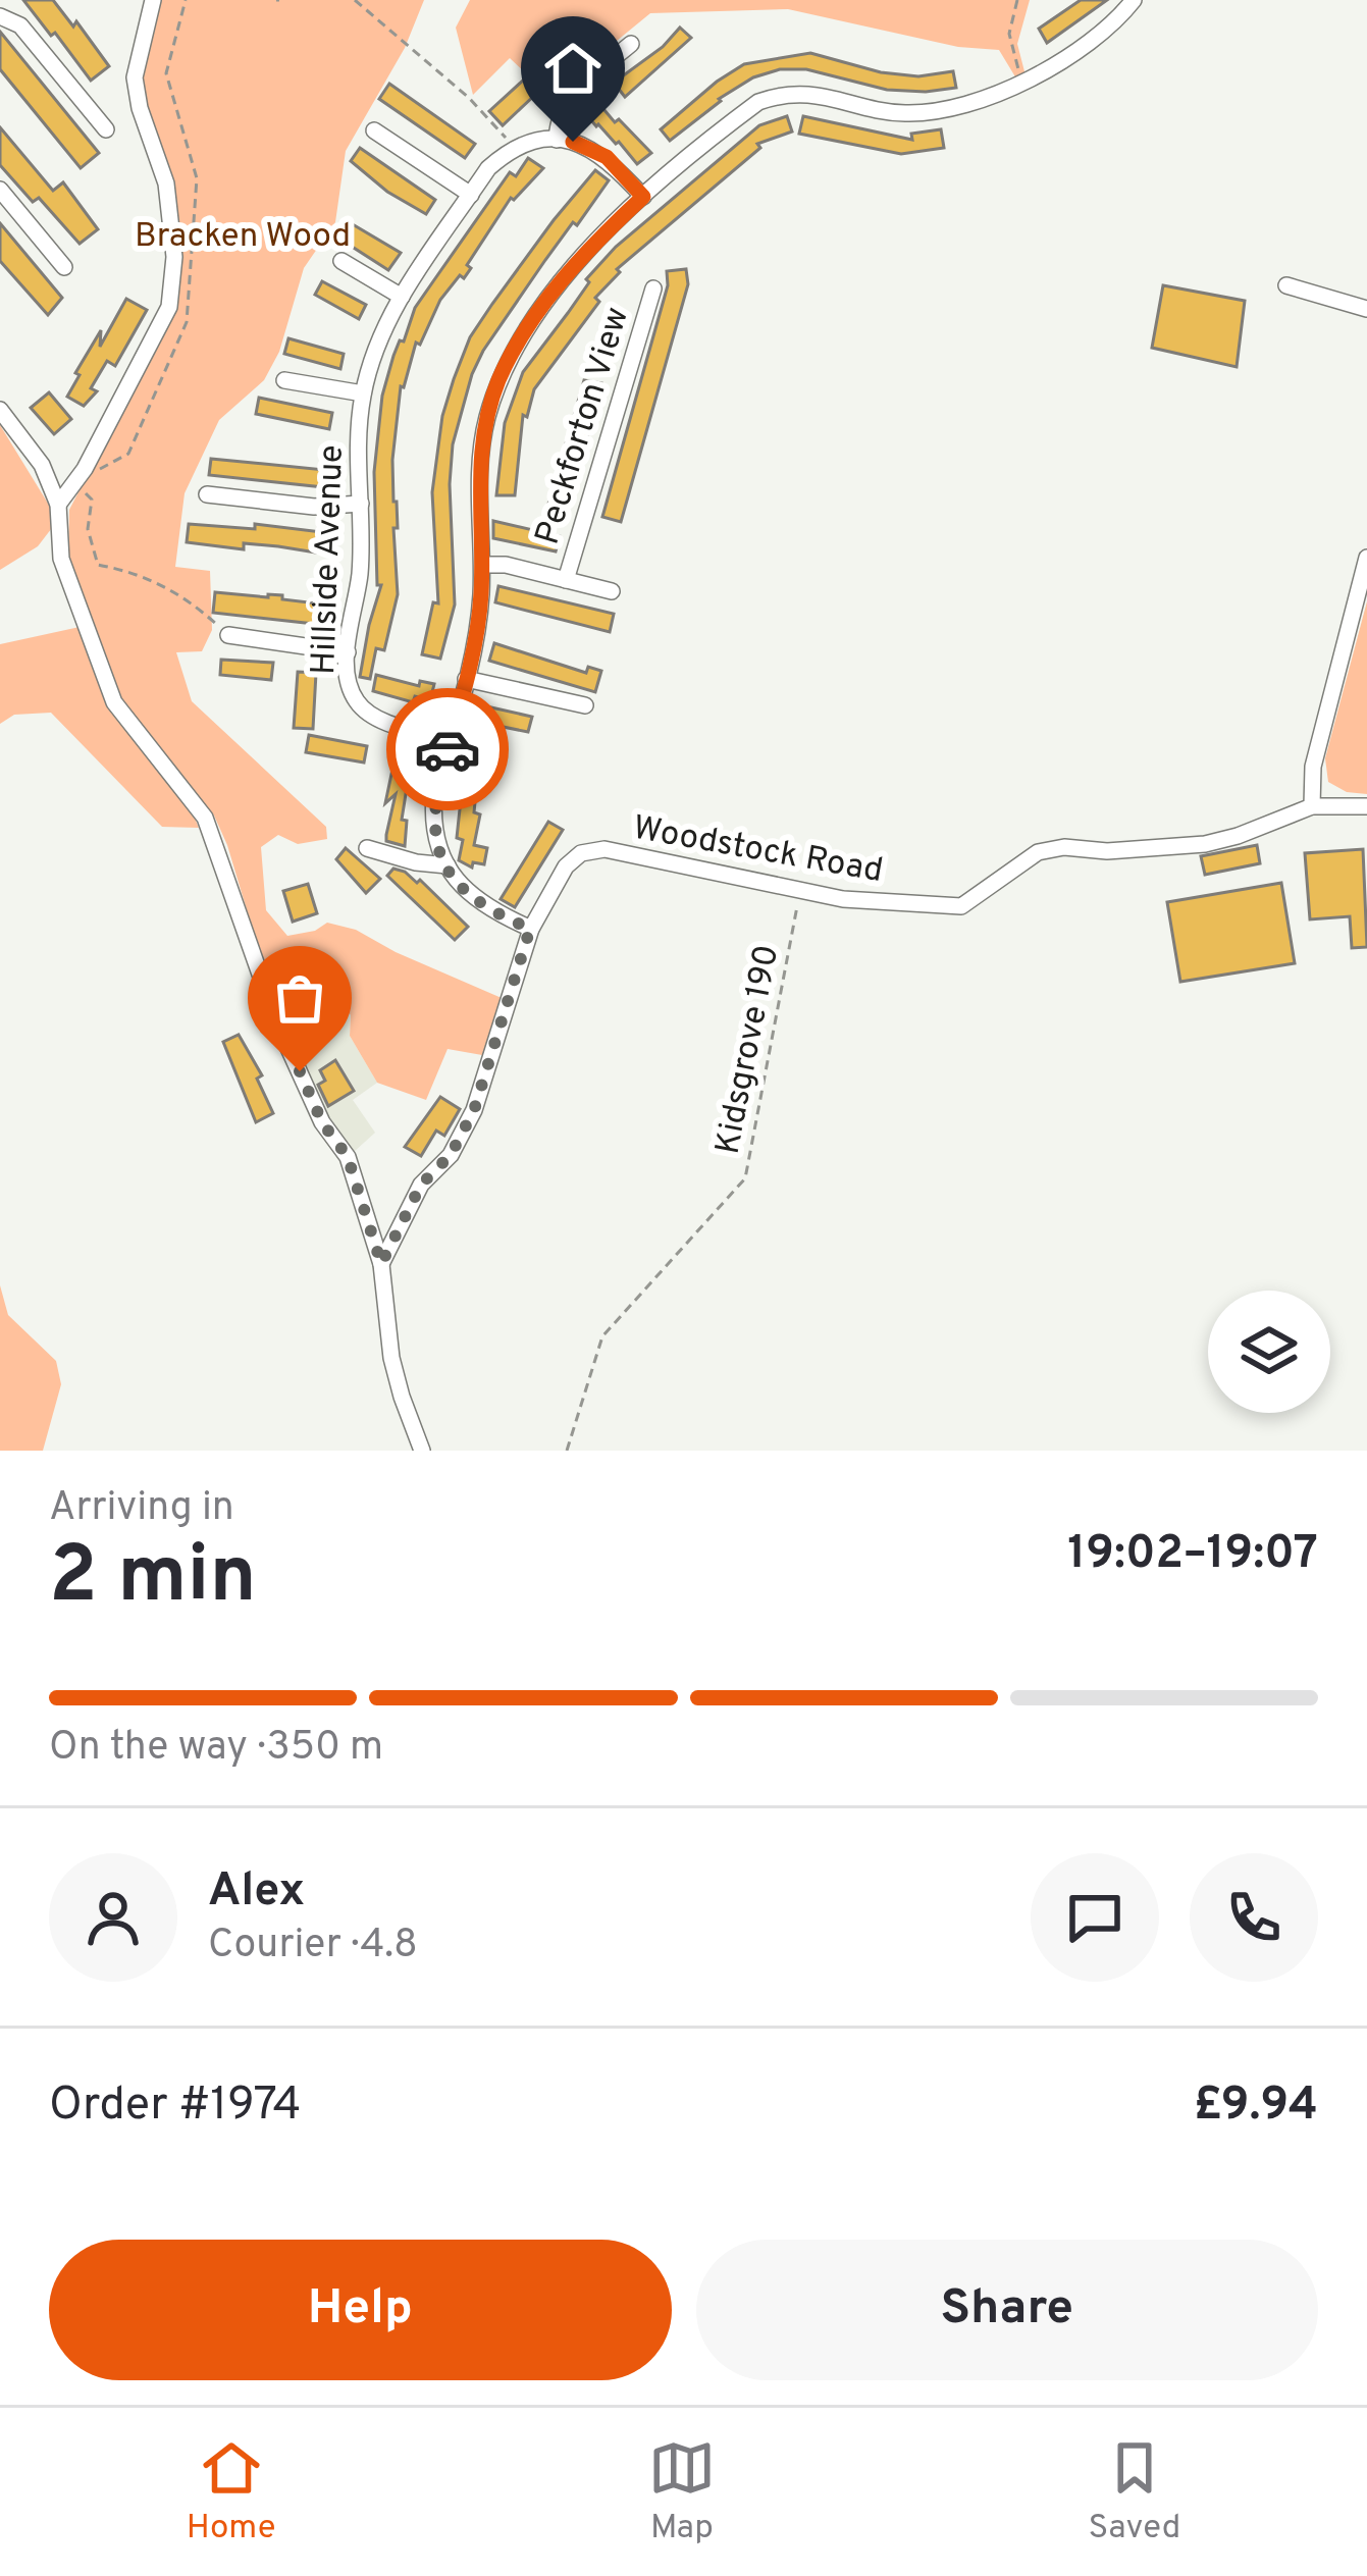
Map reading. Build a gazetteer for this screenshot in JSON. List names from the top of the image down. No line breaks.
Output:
{"streets":{"street":["Peckforton View","Hillside Avenue","Woodstock Road"],"path":["Kidsgrove 190"]},"crossings":[["Woodstock Road","Kidsgrove 190"]],"parks":["Bracken Wood"],"page":{"heading":["2 min","Arriving in","19:02–19:07"],"panel":["Alex","Courier · 4.8","Order #1974","£9.94"],"bar":"On the way · 350 m","buttons":["Help","Share"],"tabs":["Home","Map","Saved"]}}
